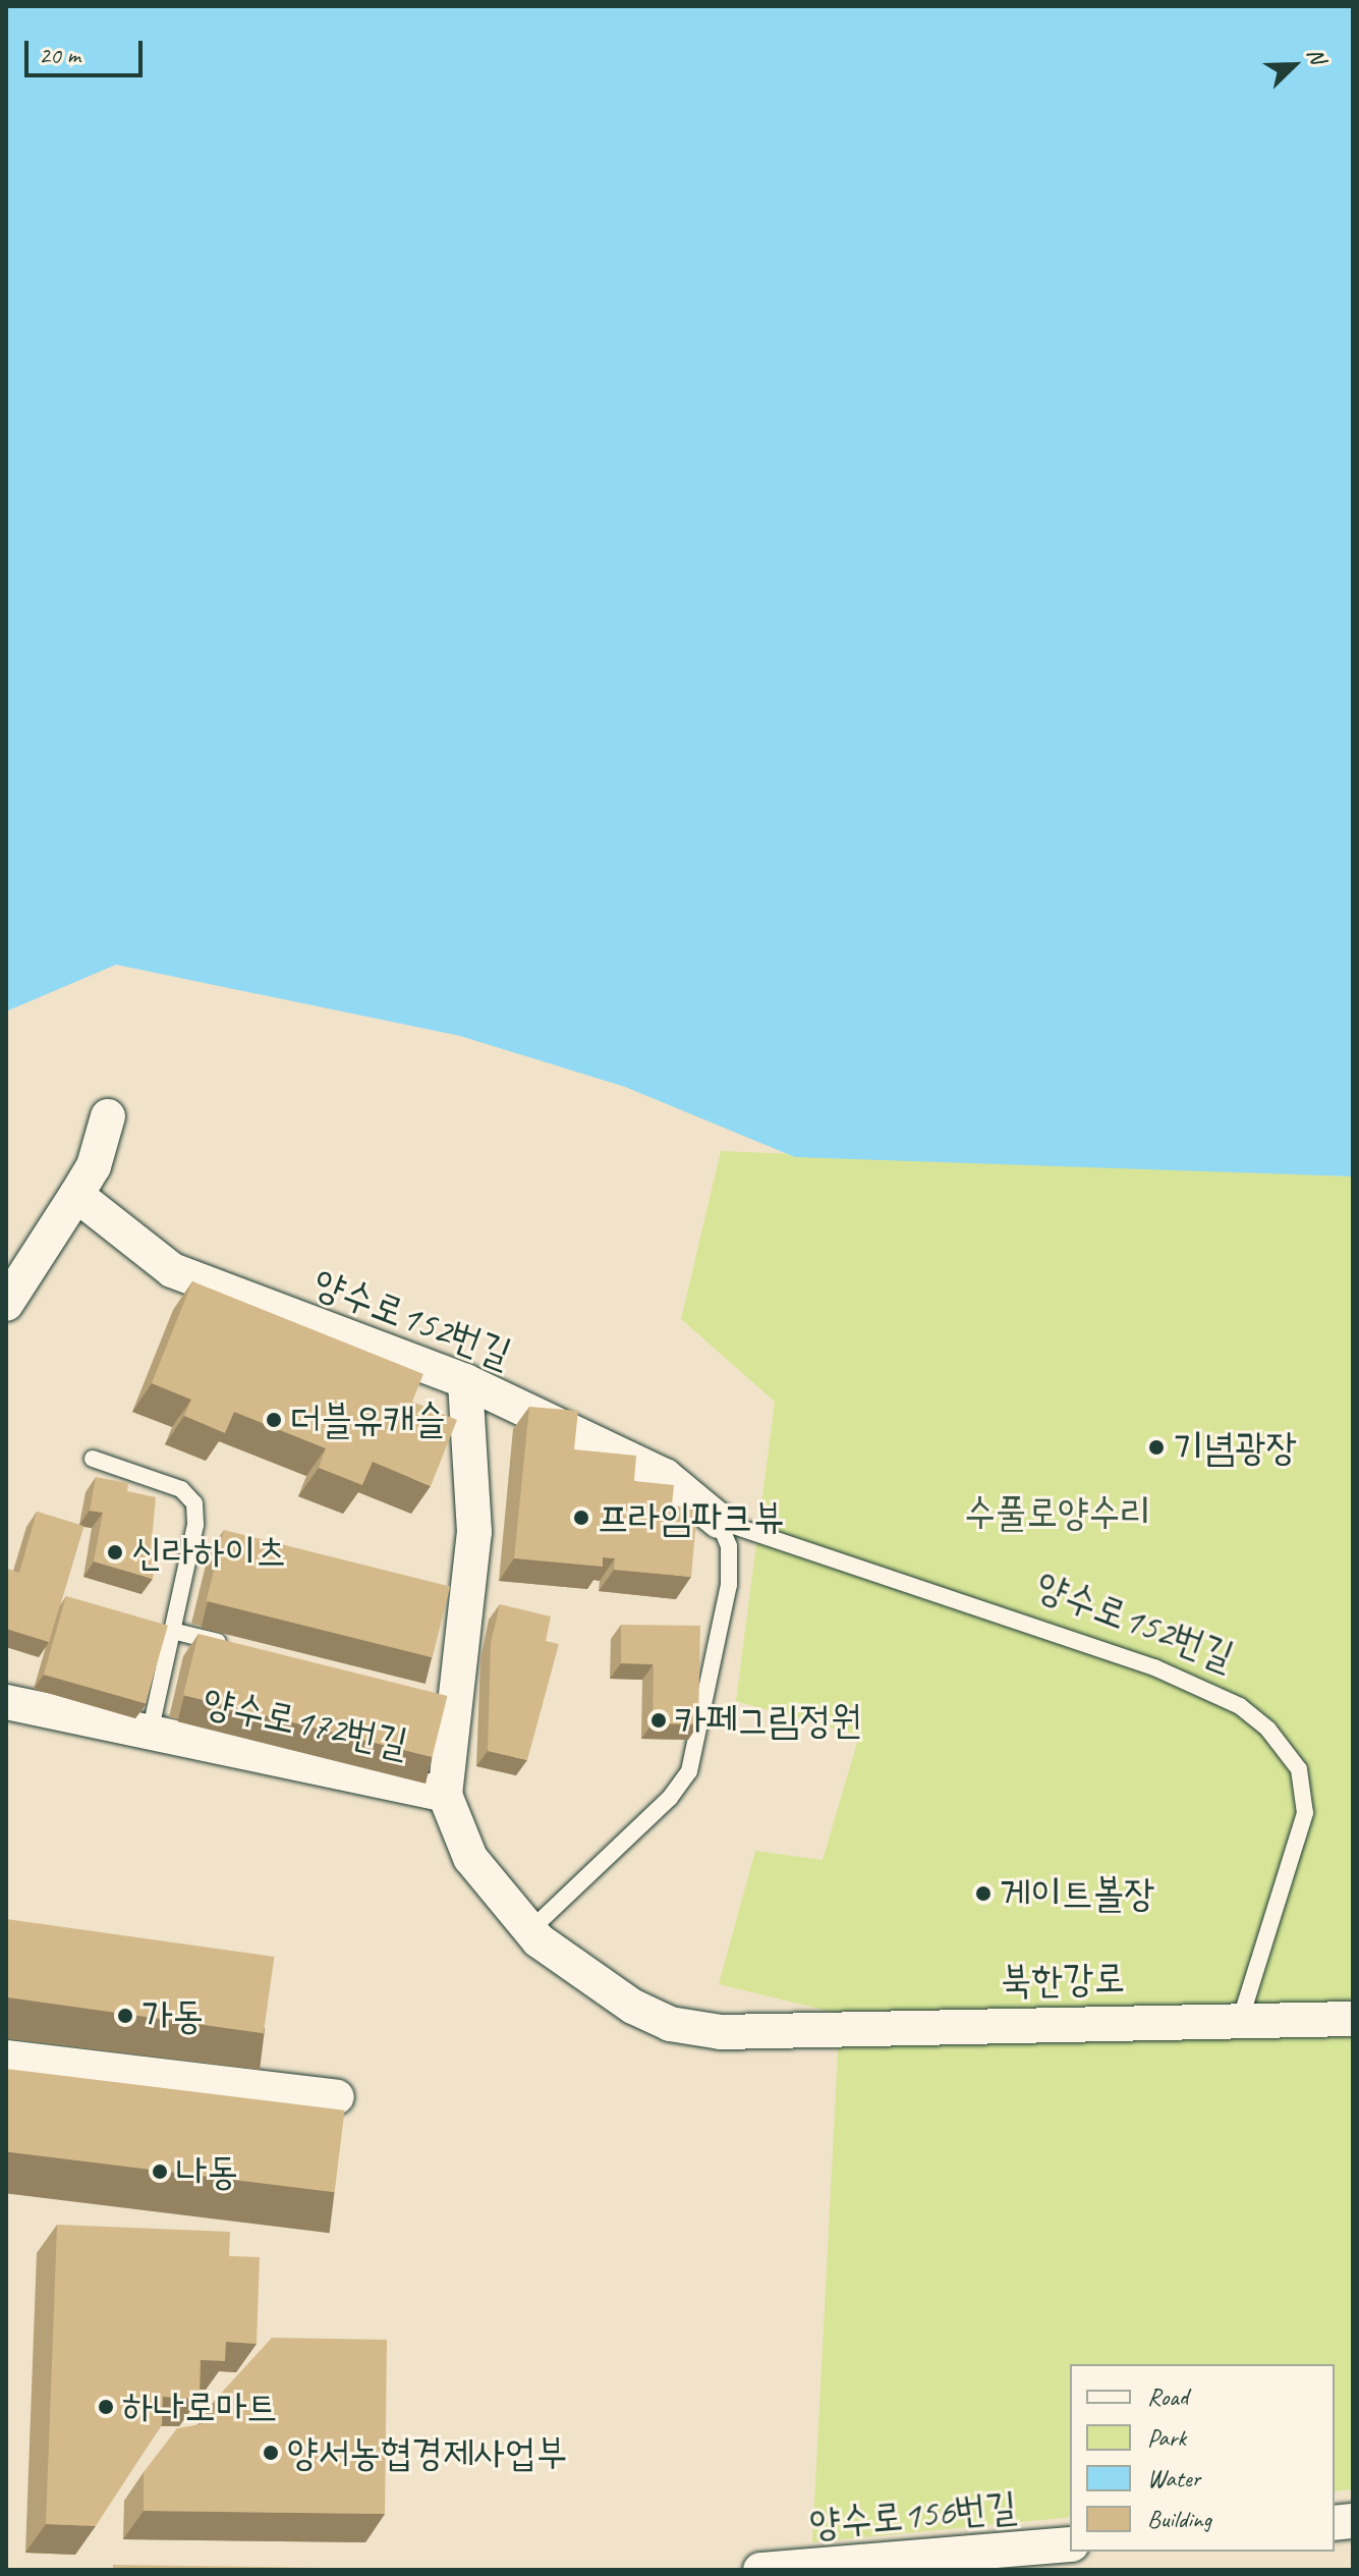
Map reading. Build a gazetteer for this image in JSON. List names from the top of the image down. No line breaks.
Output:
{"streets":{"street":["양수로152번길","양수로172번길","북한강로","양수로156번길"]},"crossings":[["양수로152번길","양수로172번길"],["양수로152번길","북한강로"],["양수로172번길","북한강로"]],"parks":["수풀로양수리"],"places":["더블유캐슬","기념광장","프라임파크뷰","신라하이츠","카페그림정원","게이트볼장","가동","나동","하나로마트","양서농협경제사업부"],"legend":["Road","Park","Water","Building"],"scale_bar":"20 m","north":"top right"}
